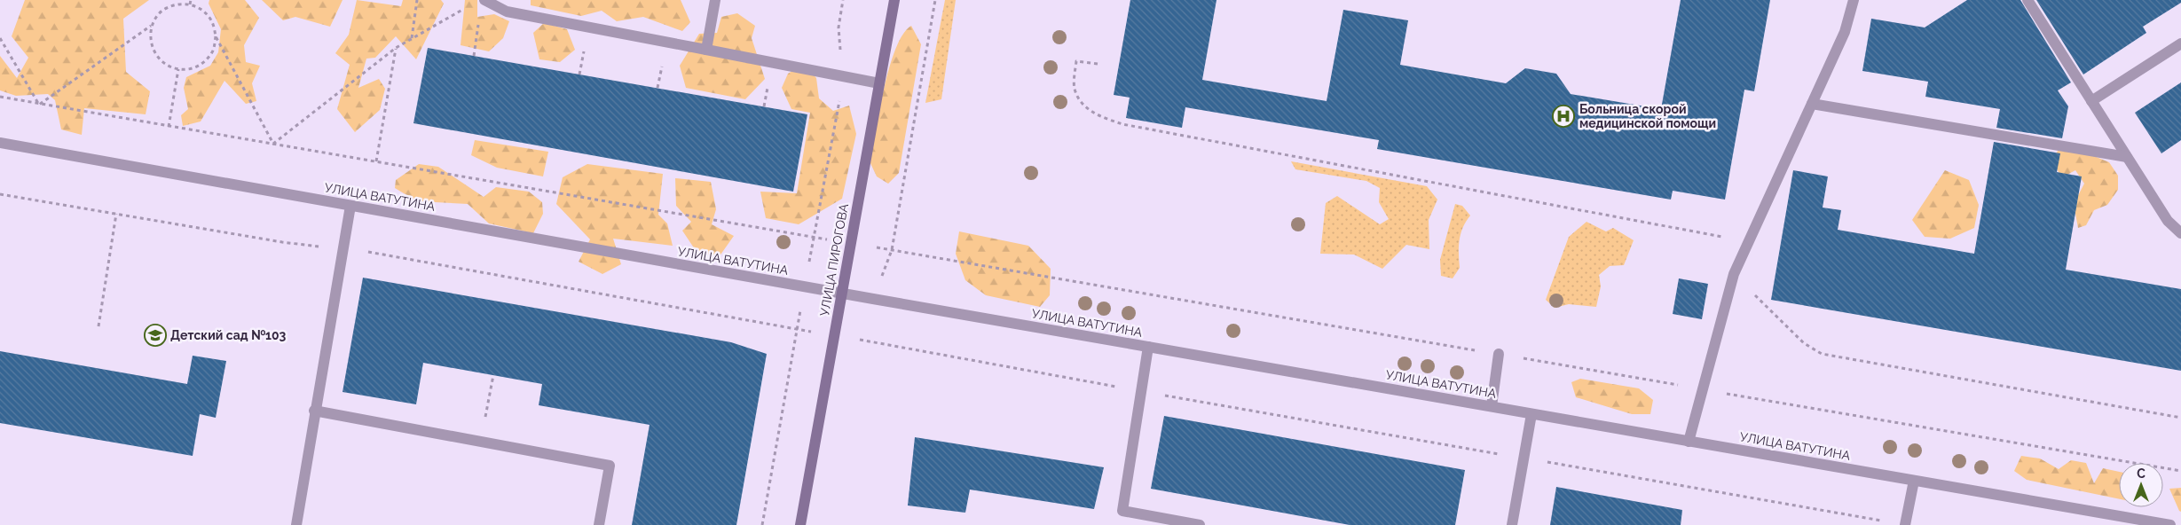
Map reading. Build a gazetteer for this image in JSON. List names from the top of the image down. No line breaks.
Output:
{"streets":{"street":["УЛИЦА ВАТУТИНА","УЛИЦА ПИРОГОВА"]},"crossings":[["УЛИЦА ВАТУТИНА","УЛИЦА ПИРОГОВА"]],"places":{"hospital":["Больница скорой медицинской помощи"],"school or university":["Детский сад №103"]},"north":"top"}
